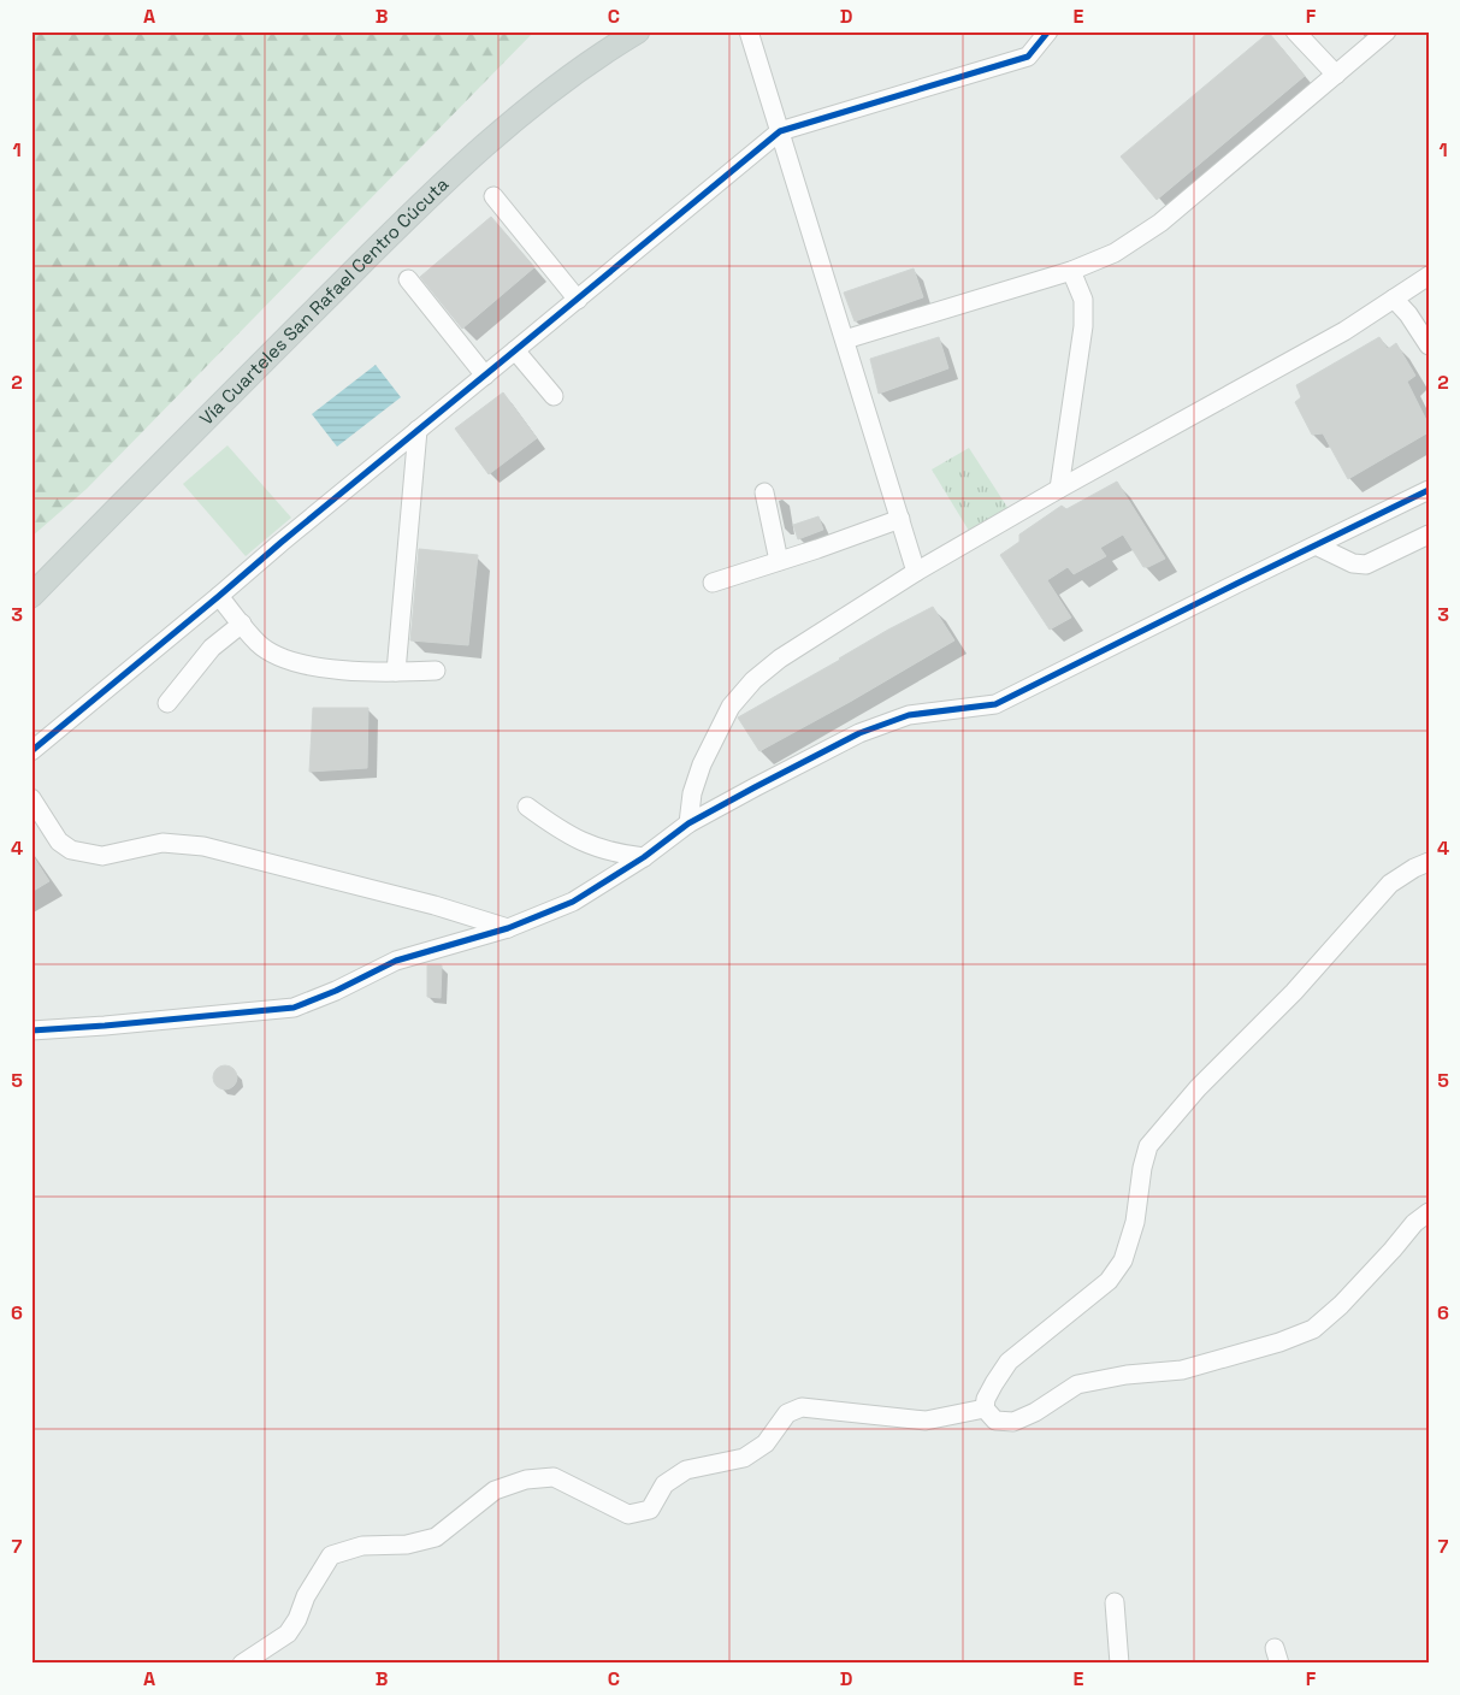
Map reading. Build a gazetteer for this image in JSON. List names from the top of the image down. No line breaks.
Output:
{"streets":{"main road":["Vía Cuarteles San Rafael Centro Cúcuta"]},"grid":{"columns":["A","B","C","D","E","F"],"rows":["1","2","3","4","5","6","7"]}}
